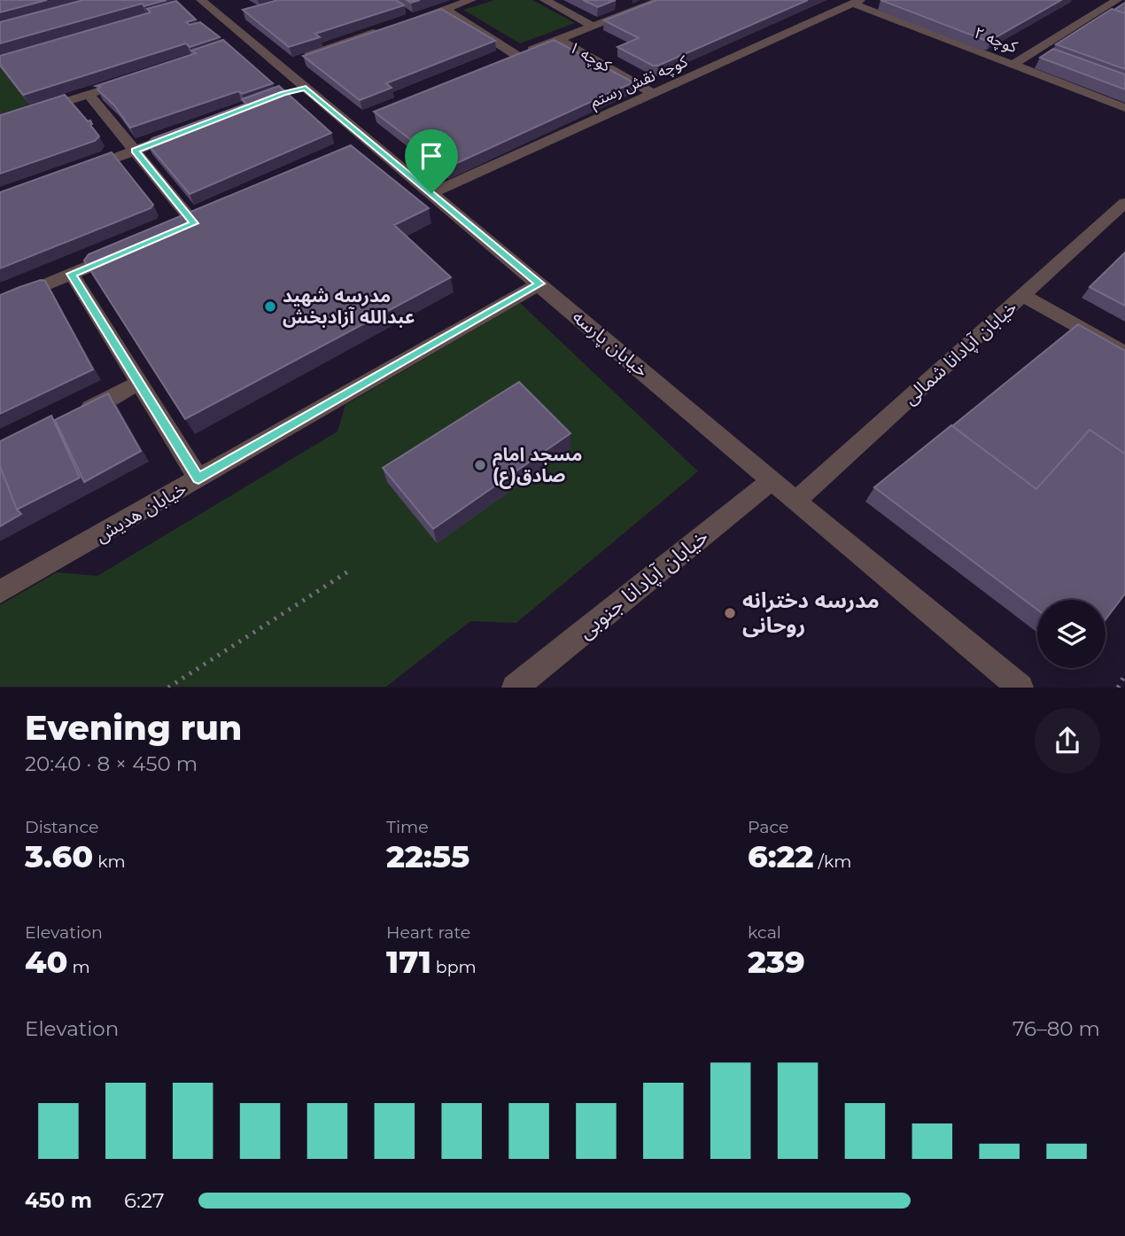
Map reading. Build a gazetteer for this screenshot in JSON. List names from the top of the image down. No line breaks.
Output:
{"streets":{"street":["کوچه ۲","کوچه ۱","کوچه نقش رستم","خیابان پارسه","خیابان آپادانا شمالی","خیابان هدیش","خیابان آپادانا جنوبی"]},"crossings":[["کوچه ۲","کوچه نقش رستم"],["کوچه ۱","کوچه نقش رستم"],["کوچه نقش رستم","خیابان پارسه"],["خیابان پارسه","خیابان آپادانا شمالی"],["خیابان پارسه","خیابان هدیش"],["خیابان پارسه","خیابان آپادانا جنوبی"]],"places":["مدرسه شهید عبدالله آزادبخش","مسجد امام صادق(ع)","مدرسه دخترانه روحانی"],"page":{"heading":["Evening run","20:40 · 8 × 450 m"],"stats":[["Distance","3.60 km"],["Time","22:55"],["Pace","6:22 /km"],["Elevation","40 m"],["Heart rate","171 bpm"],["kcal","239"]],"chart":["Elevation","76–80 m"],"list":[{"name":"450 m","note":"6:27"}]}}
